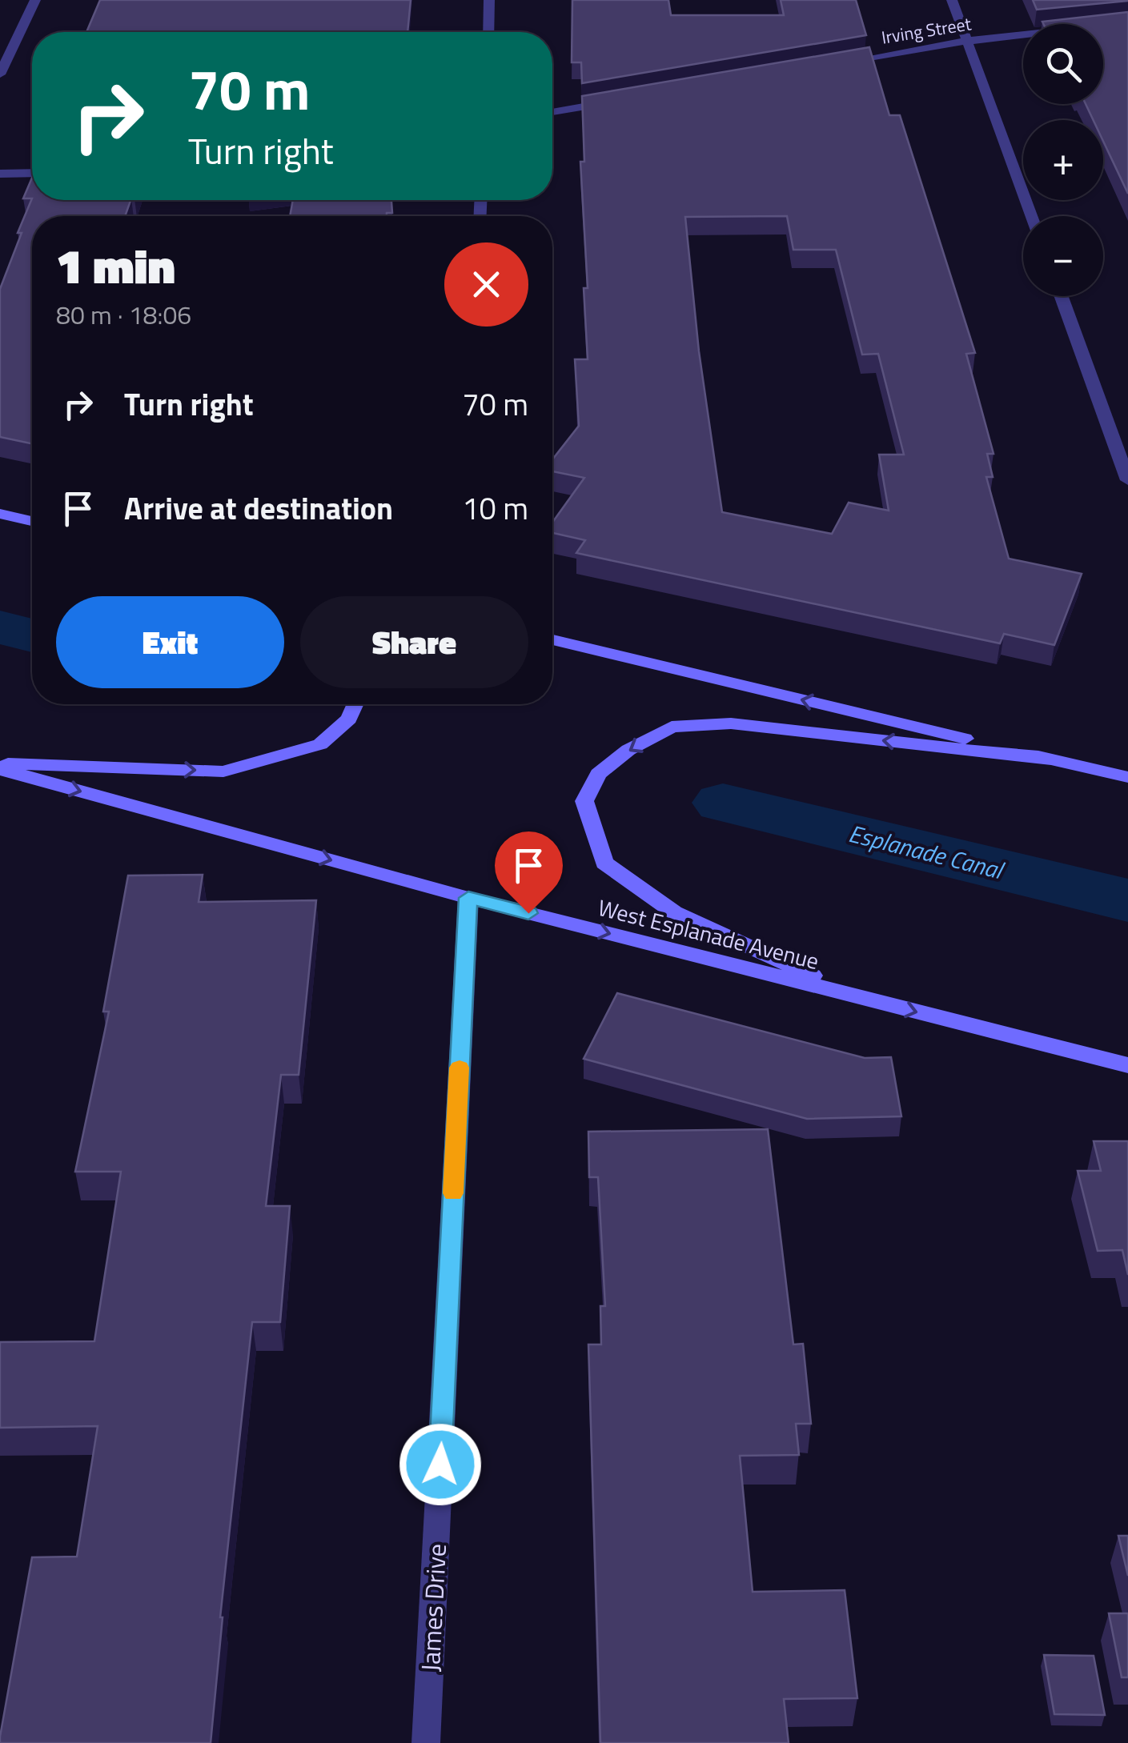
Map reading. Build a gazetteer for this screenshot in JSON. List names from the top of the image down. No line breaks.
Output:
{"streets":{"main road":["West Esplanade Avenue"],"street":["Irving Street","James Drive"]},"crossings":[["West Esplanade Avenue","James Drive"]],"one_way":["West Esplanade Avenue"],"water":["Esplanade Canal"],"page":{"map_buttons":["+","−"],"turn":["70 m","Turn right"],"heading":["1 min","80 m · 18:06"],"list":[{"name":"Turn right","value":"70 m"},{"name":"Arrive at destination","value":"10 m"}],"buttons":["Exit","Share"]}}
